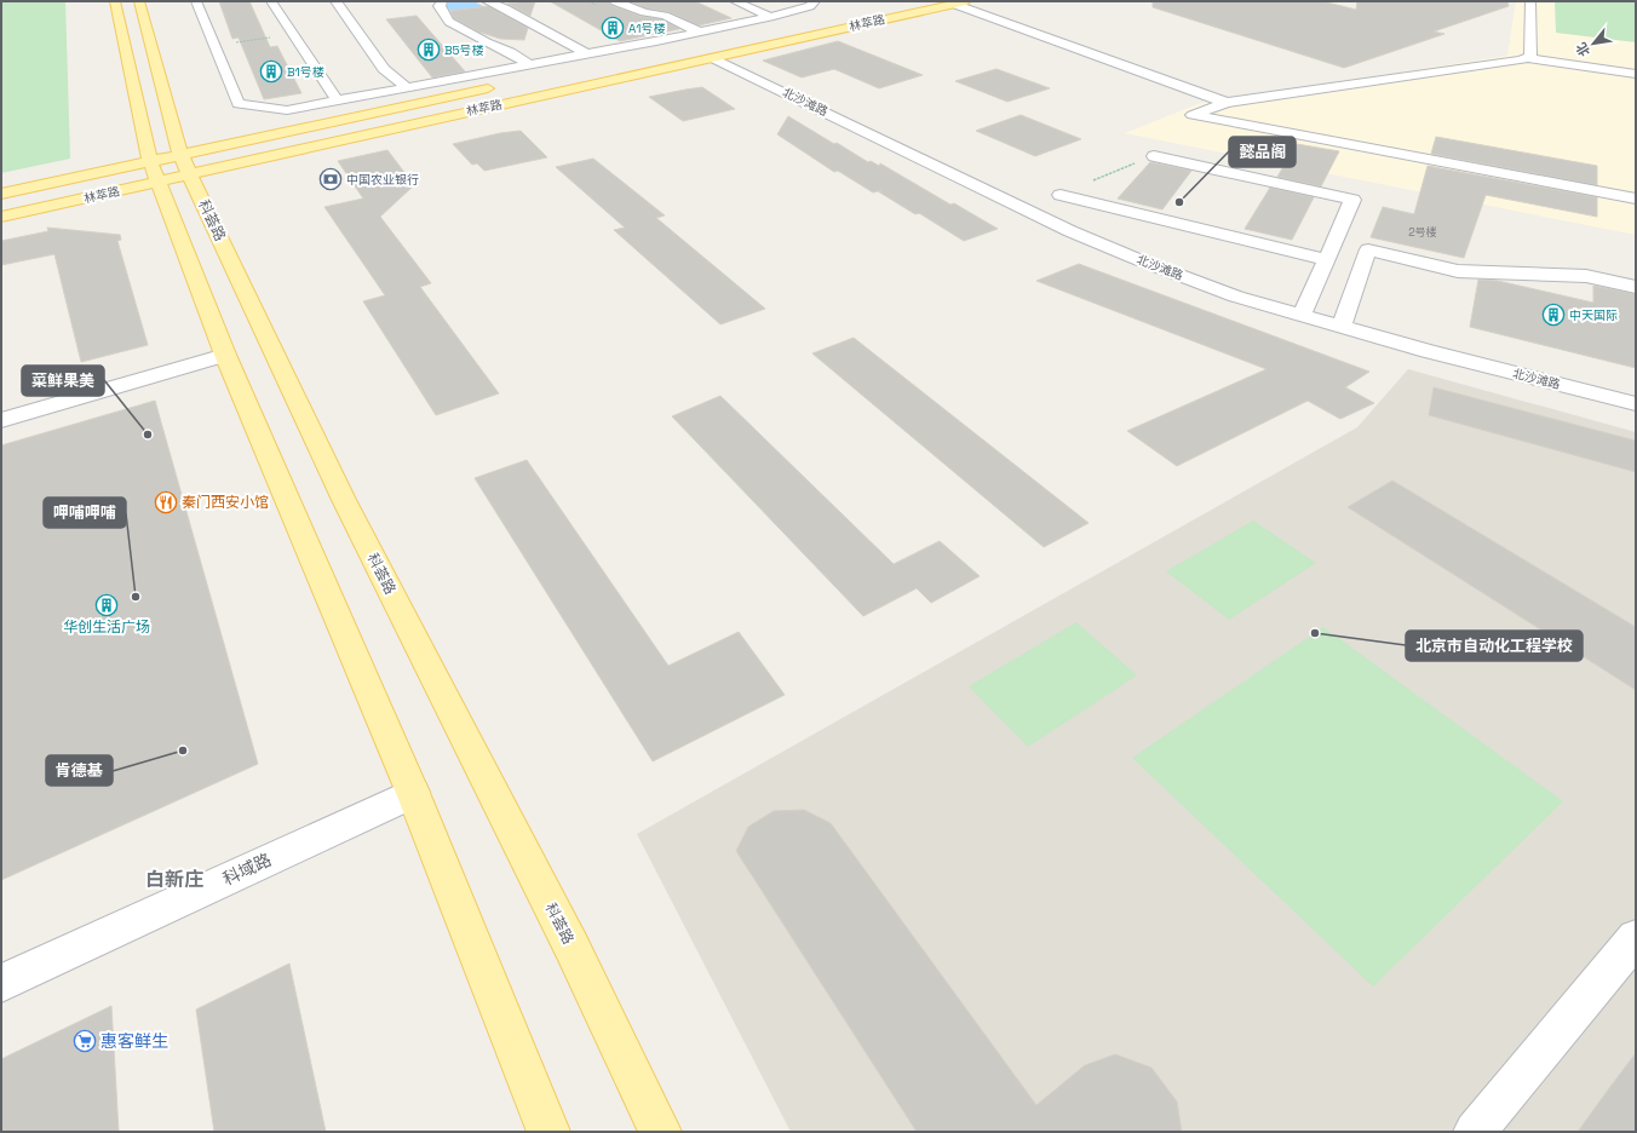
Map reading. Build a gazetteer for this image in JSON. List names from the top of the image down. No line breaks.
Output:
{"streets":{"main road":["林萃路","科荟路"],"street":["北沙滩路","科域路"]},"crossings":[["林萃路","北沙滩路"],["林萃路","科荟路"]],"districts":["白新庄"],"places":{"building":["A1号楼","B5号楼","B1号楼","中天国际","华创生活广场"],"bank":["中国农业银行"],"other":["懿品阁","菜鲜果美","呷哺呷哺","北京市自动化工程学校","肯德基"],"restaurant":["秦门西安小馆"],"supermarket":["惠客鲜生"]},"house_numbers":["2号楼"],"north":"bottom left"}
